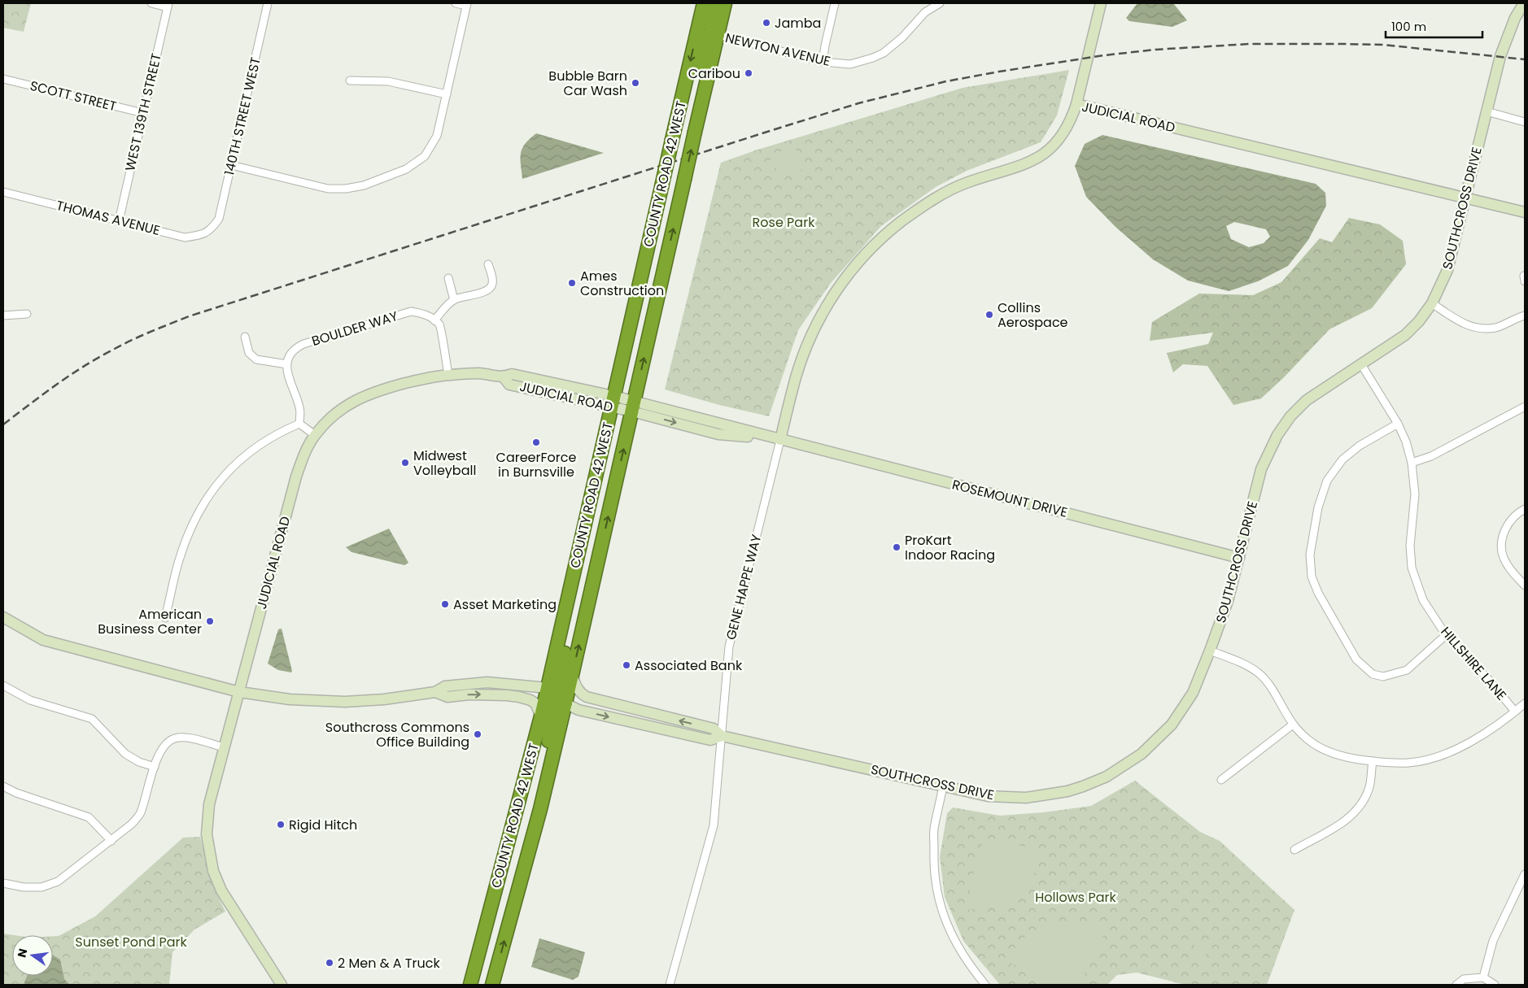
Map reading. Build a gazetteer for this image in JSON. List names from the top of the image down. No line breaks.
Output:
{"streets":{"highway":["COUNTY ROAD 42 WEST"],"street":["NEWTON AVENUE","SCOTT STREET","WEST 139TH STREET","140TH STREET WEST","JUDICIAL ROAD","SOUTHCROSS DRIVE","THOMAS AVENUE","BOULDER WAY","ROSEMOUNT DRIVE","GENE HAPPE WAY","HILLSHIRE LANE"]},"crossings":[["NEWTON AVENUE","COUNTY ROAD 42 WEST"],["SCOTT STREET","WEST 139TH STREET"],["WEST 139TH STREET","THOMAS AVENUE"],["140TH STREET WEST","THOMAS AVENUE"],["JUDICIAL ROAD","COUNTY ROAD 42 WEST"],["JUDICIAL ROAD","SOUTHCROSS DRIVE"],["JUDICIAL ROAD","ROSEMOUNT DRIVE"],["JUDICIAL ROAD","GENE HAPPE WAY"],["COUNTY ROAD 42 WEST","SOUTHCROSS DRIVE"],["COUNTY ROAD 42 WEST","ROSEMOUNT DRIVE"],["SOUTHCROSS DRIVE","ROSEMOUNT DRIVE"],["SOUTHCROSS DRIVE","GENE HAPPE WAY"],["SOUTHCROSS DRIVE","HILLSHIRE LANE"],["ROSEMOUNT DRIVE","GENE HAPPE WAY"]],"parks":["Rose Park","Hollows Park","Sunset Pond Park"],"places":["Jamba","Caribou","Bubble Barn Car Wash","Ames Construction","Collins Aerospace","CareerForce in Burnsville","Midwest Volleyball","ProKart Indoor Racing","Asset Marketing","American Business Center","Associated Bank","Southcross Commons Office Building","Rigid Hitch","2 Men & A Truck"],"scale_bar":"100 m","north":"left"}
